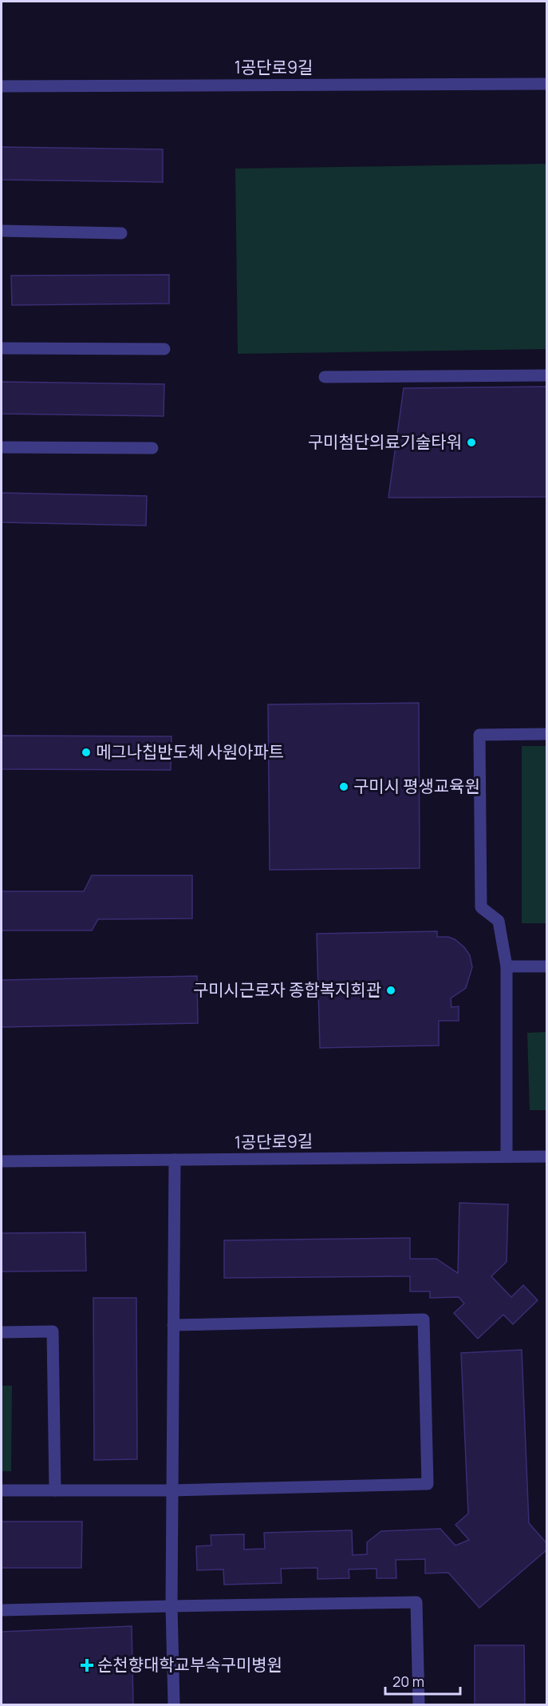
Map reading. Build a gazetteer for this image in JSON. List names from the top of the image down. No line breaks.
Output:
{"streets":{"street":["1공단로9길"]},"places":{"other":["구미첨단의료기술타워","메그나칩반도체 사원아파트","구미시 평생교육원","구미시근로자 종합복지회관"],"health":["순천향대학교부속구미병원"]},"scale_bar":"20 m"}
